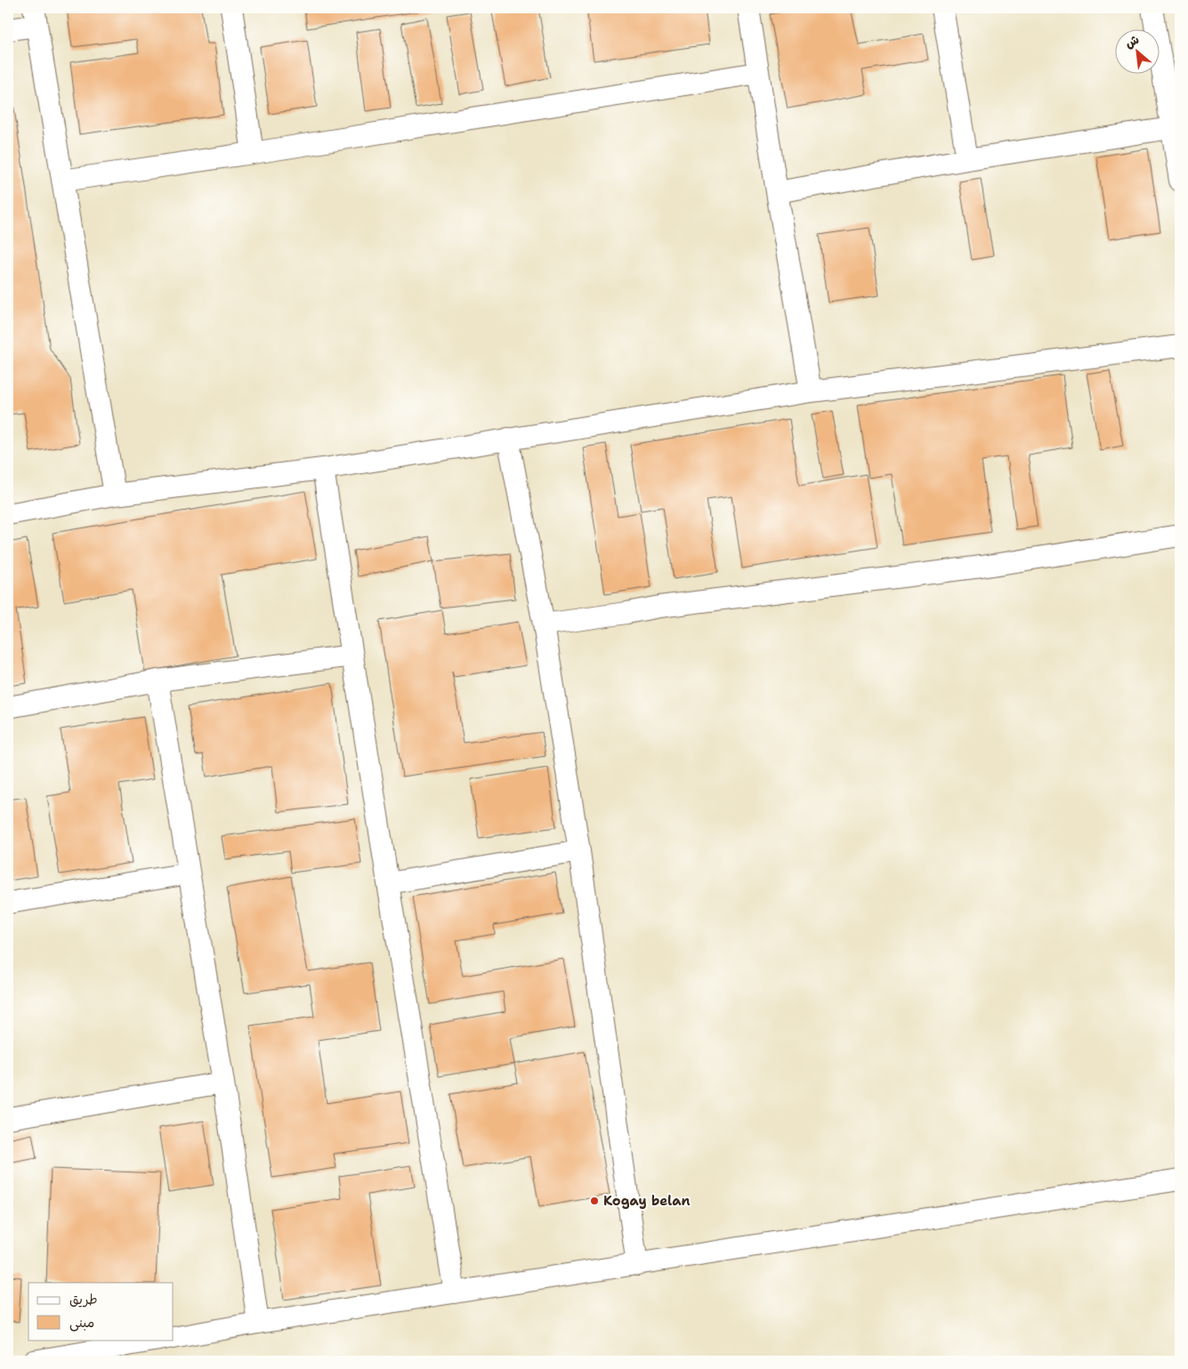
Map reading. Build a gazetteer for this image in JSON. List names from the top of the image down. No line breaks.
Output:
{"places":["Kogay belan"],"legend":["طريق","مبنى"],"north":"top left"}
